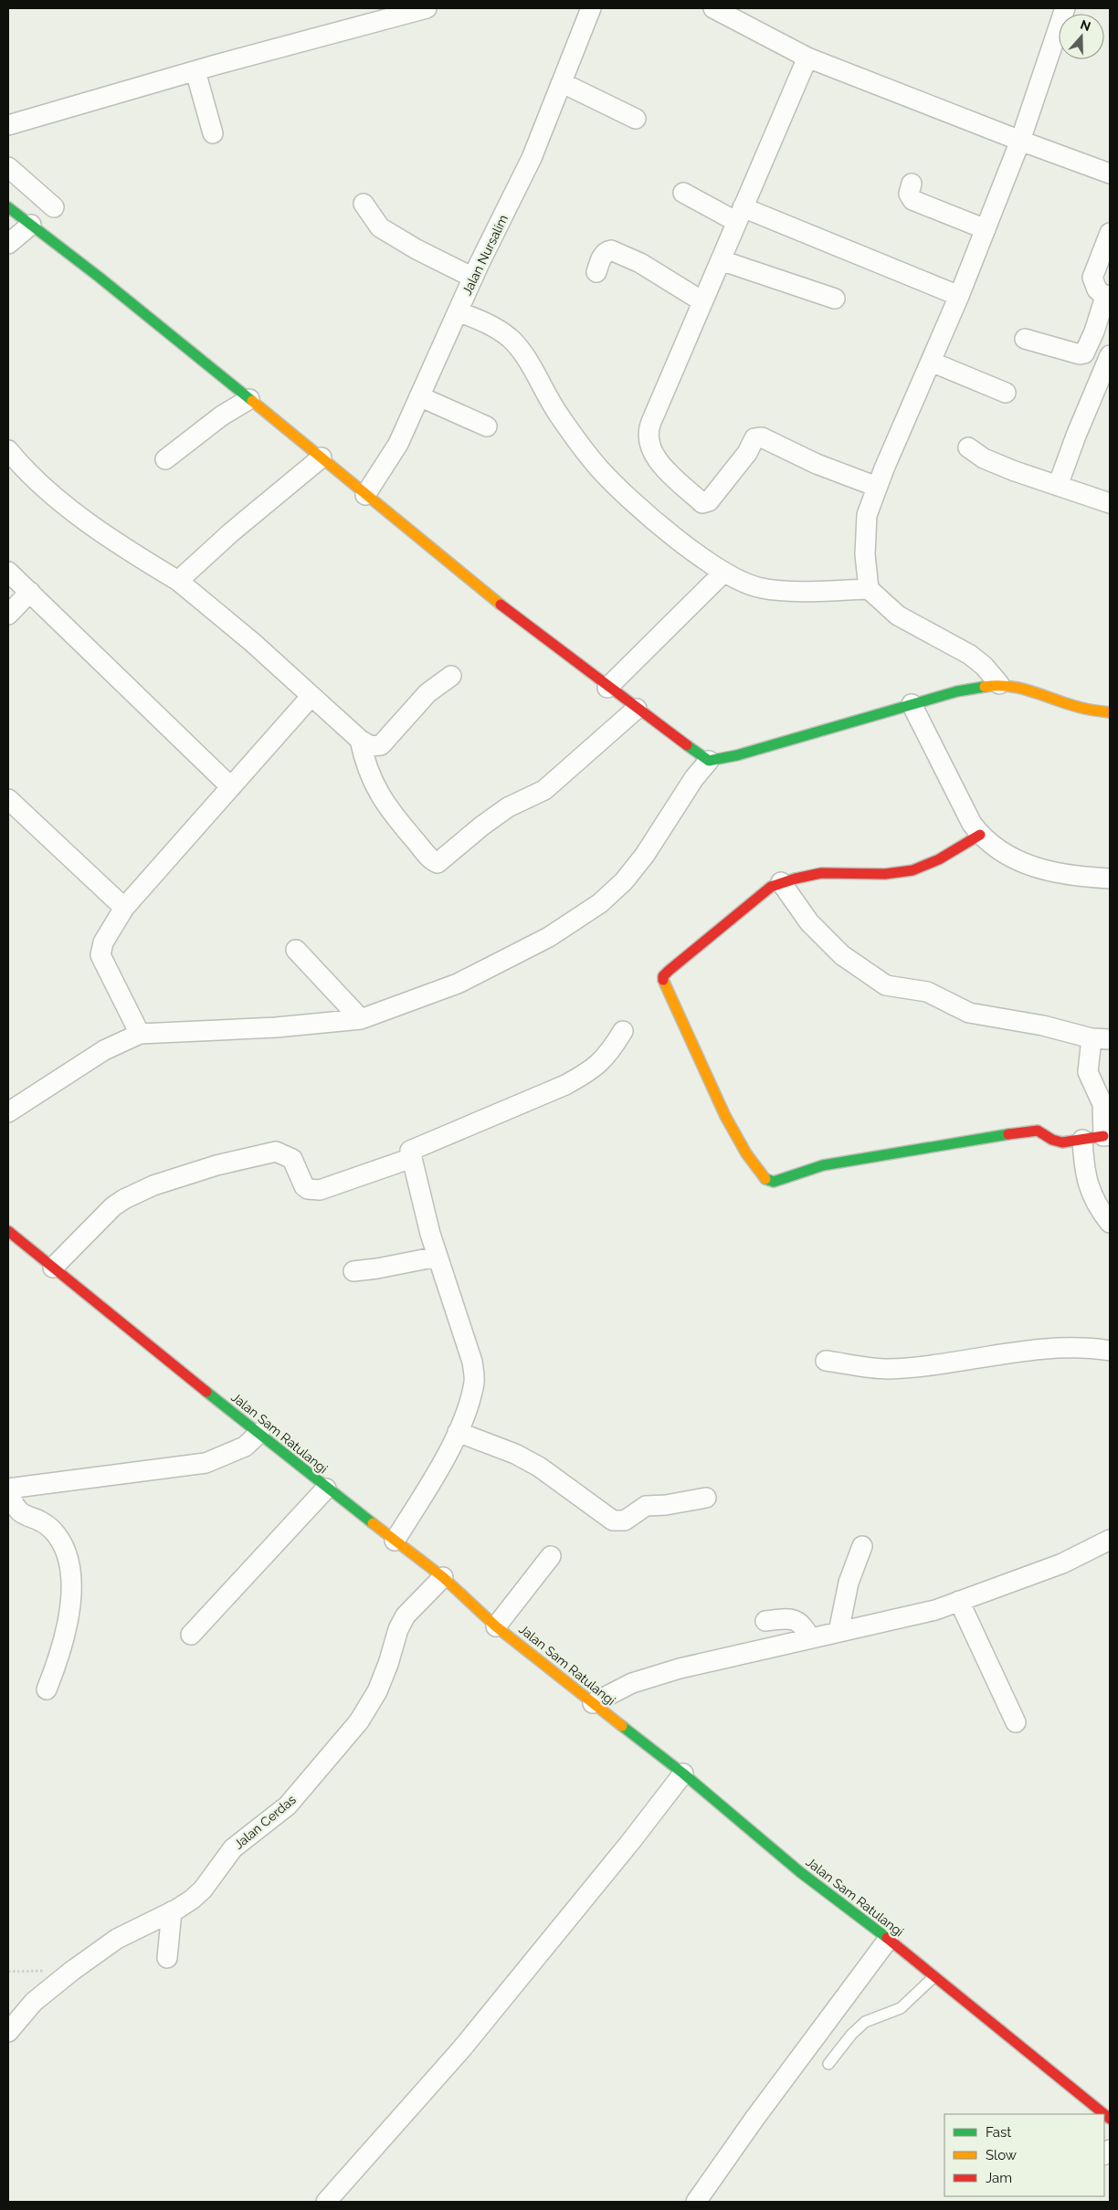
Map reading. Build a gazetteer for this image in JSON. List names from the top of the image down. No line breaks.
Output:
{"streets":{"street":["Jalan Nursalim","Jalan Sam Ratulangi","Jalan Cerdas"]},"crossings":[["Jalan Sam Ratulangi","Jalan Cerdas"]],"legend":["Fast","Slow","Jam"],"north":"top"}
